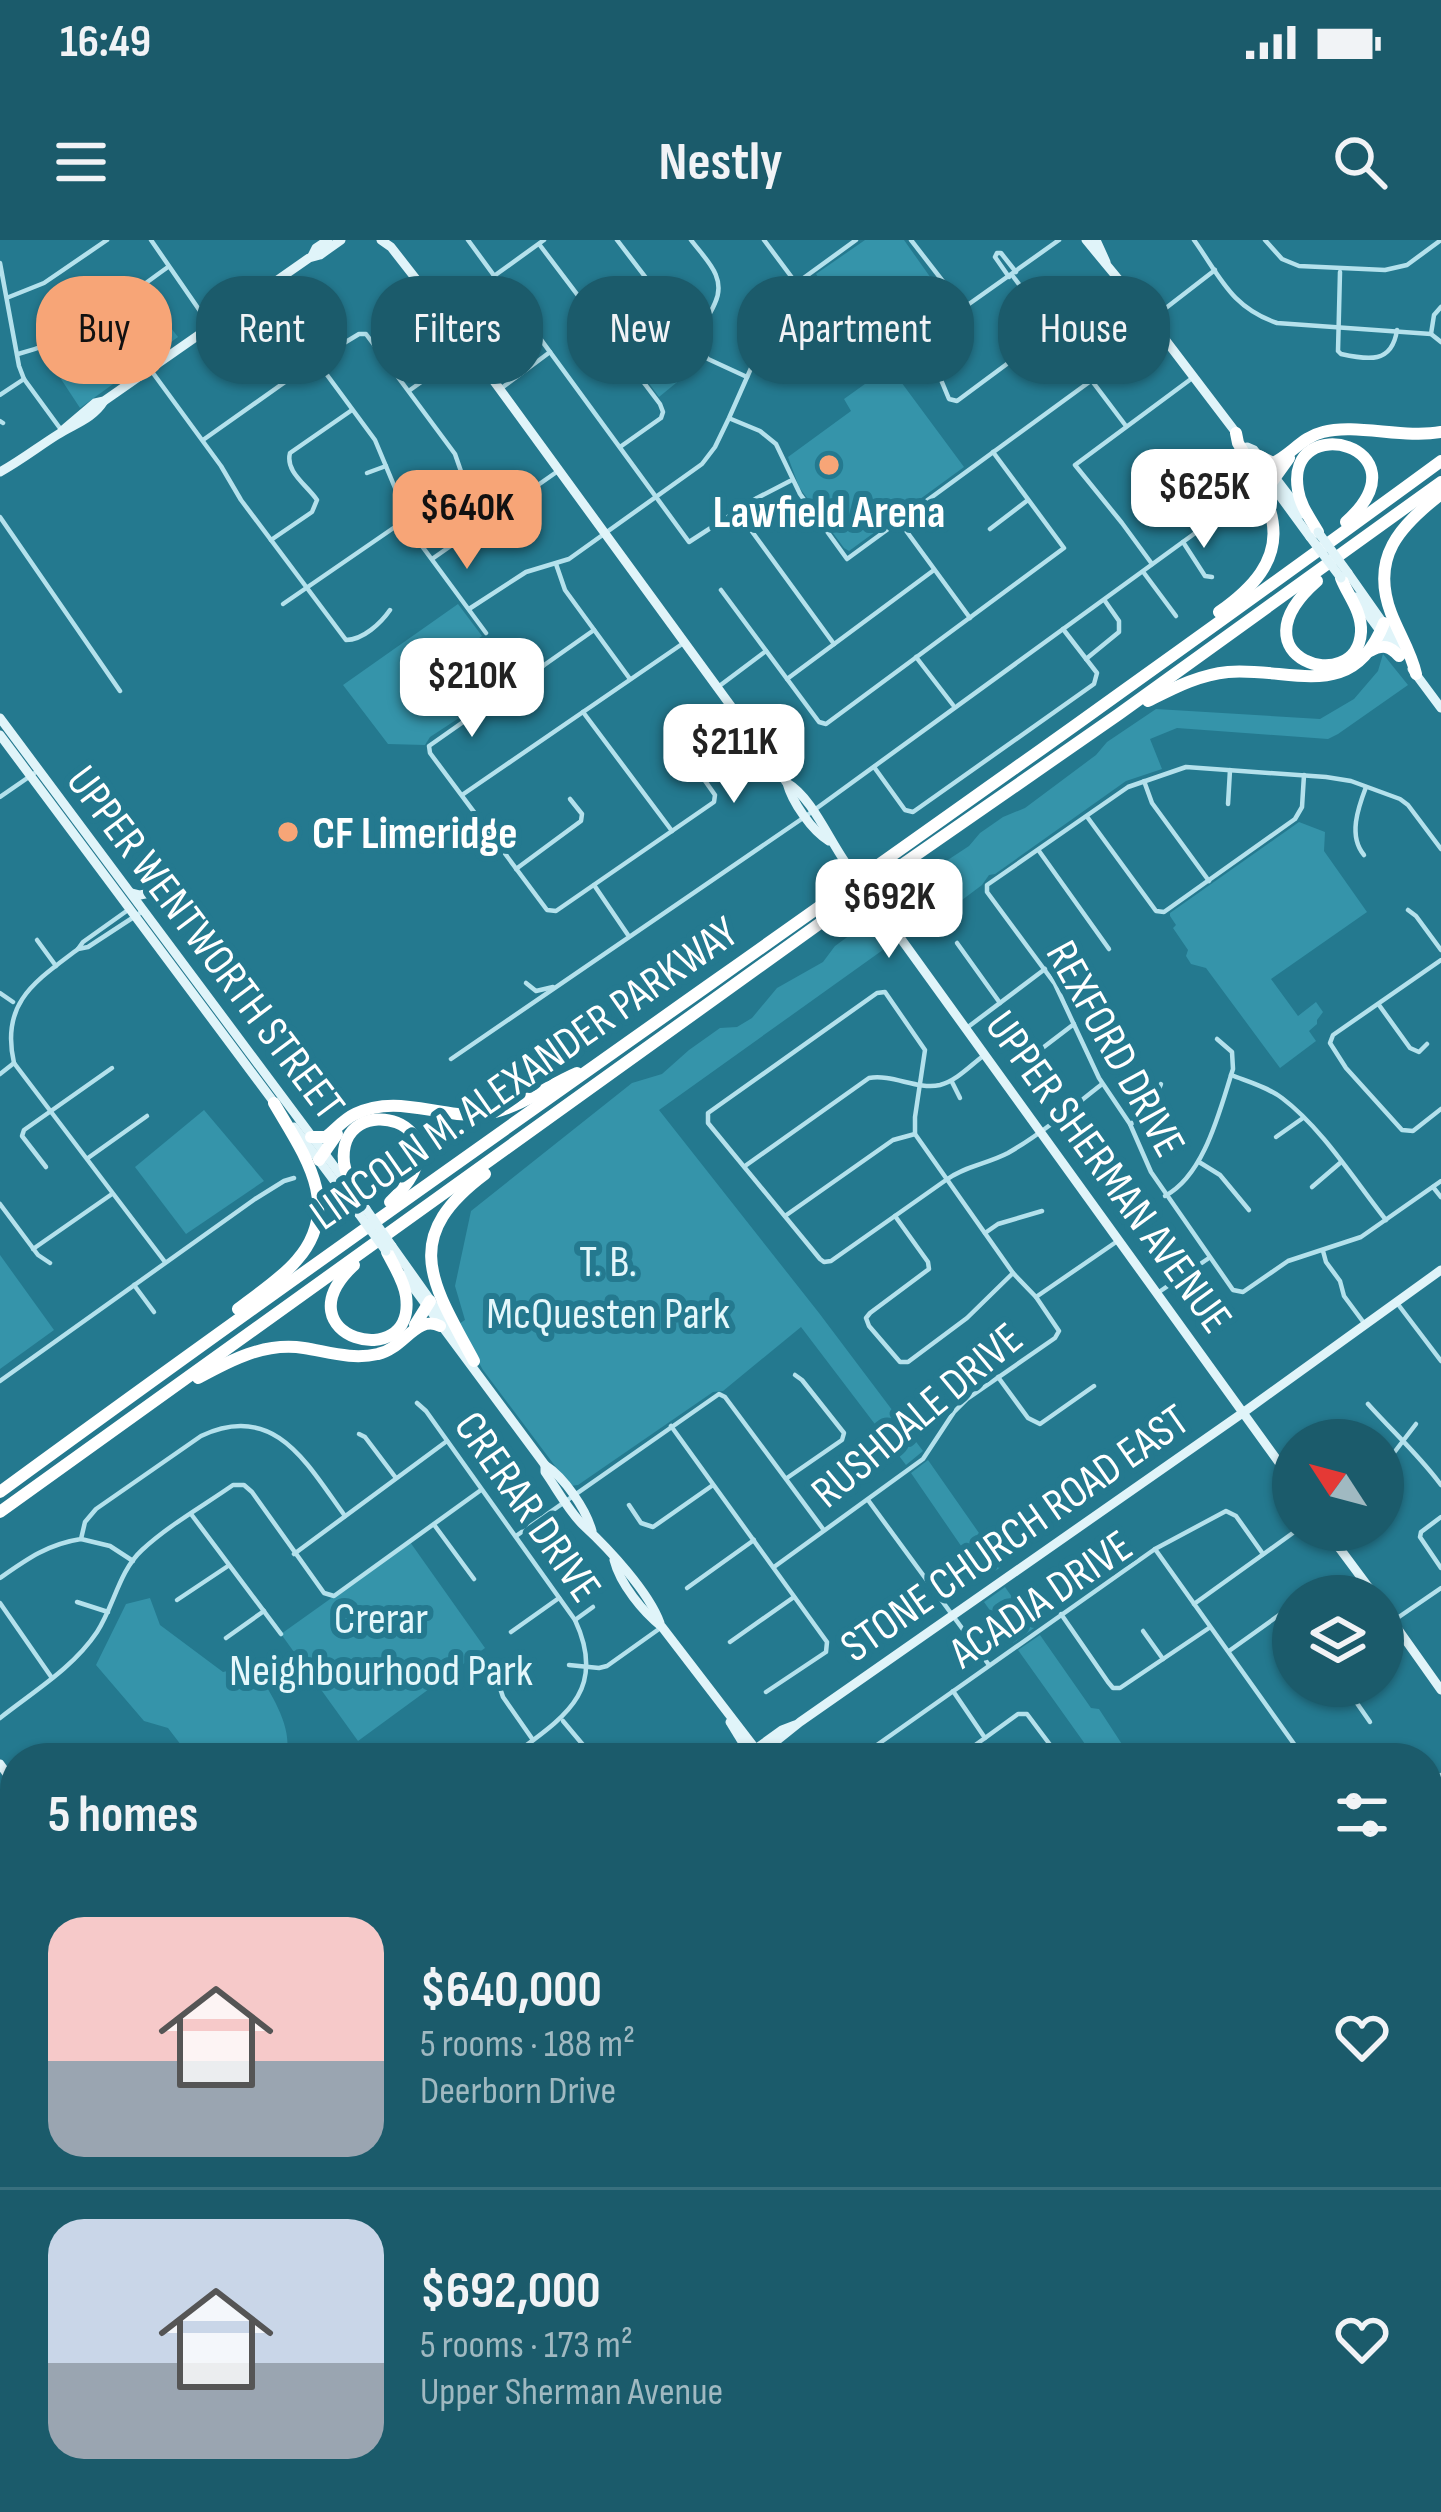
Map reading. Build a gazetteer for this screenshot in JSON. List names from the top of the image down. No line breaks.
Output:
{"streets":{"highway":["LINCOLN M. ALEXANDER PARKWAY"],"main road":["UPPER WENTWORTH STREET","UPPER SHERMAN AVENUE","STONE CHURCH ROAD EAST"],"street":["REXFORD DRIVE","RUSHDALE DRIVE","CRERAR DRIVE","ACADIA DRIVE"]},"crossings":[["UPPER SHERMAN AVENUE","STONE CHURCH ROAD EAST"]],"parks":["T. B. McQuesten Park","Crerar Neighbourhood Park"],"places":["Lawfield Arena","CF Limeridge"],"north":"top left","page":{"status":"16:49","header":"Nestly","chip":["Buy","Rent","Filters","New","Apartment","House"],"price":["$625K","$640K","$210K","$211K","$692K"],"heading":"5 homes","list":[{"name":"$640,000","note":"5 rooms · 188 m² · Deerborn Drive"},{"name":"$692,000","note":"5 rooms · 173 m² · Upper Sherman Avenue"}]}}
